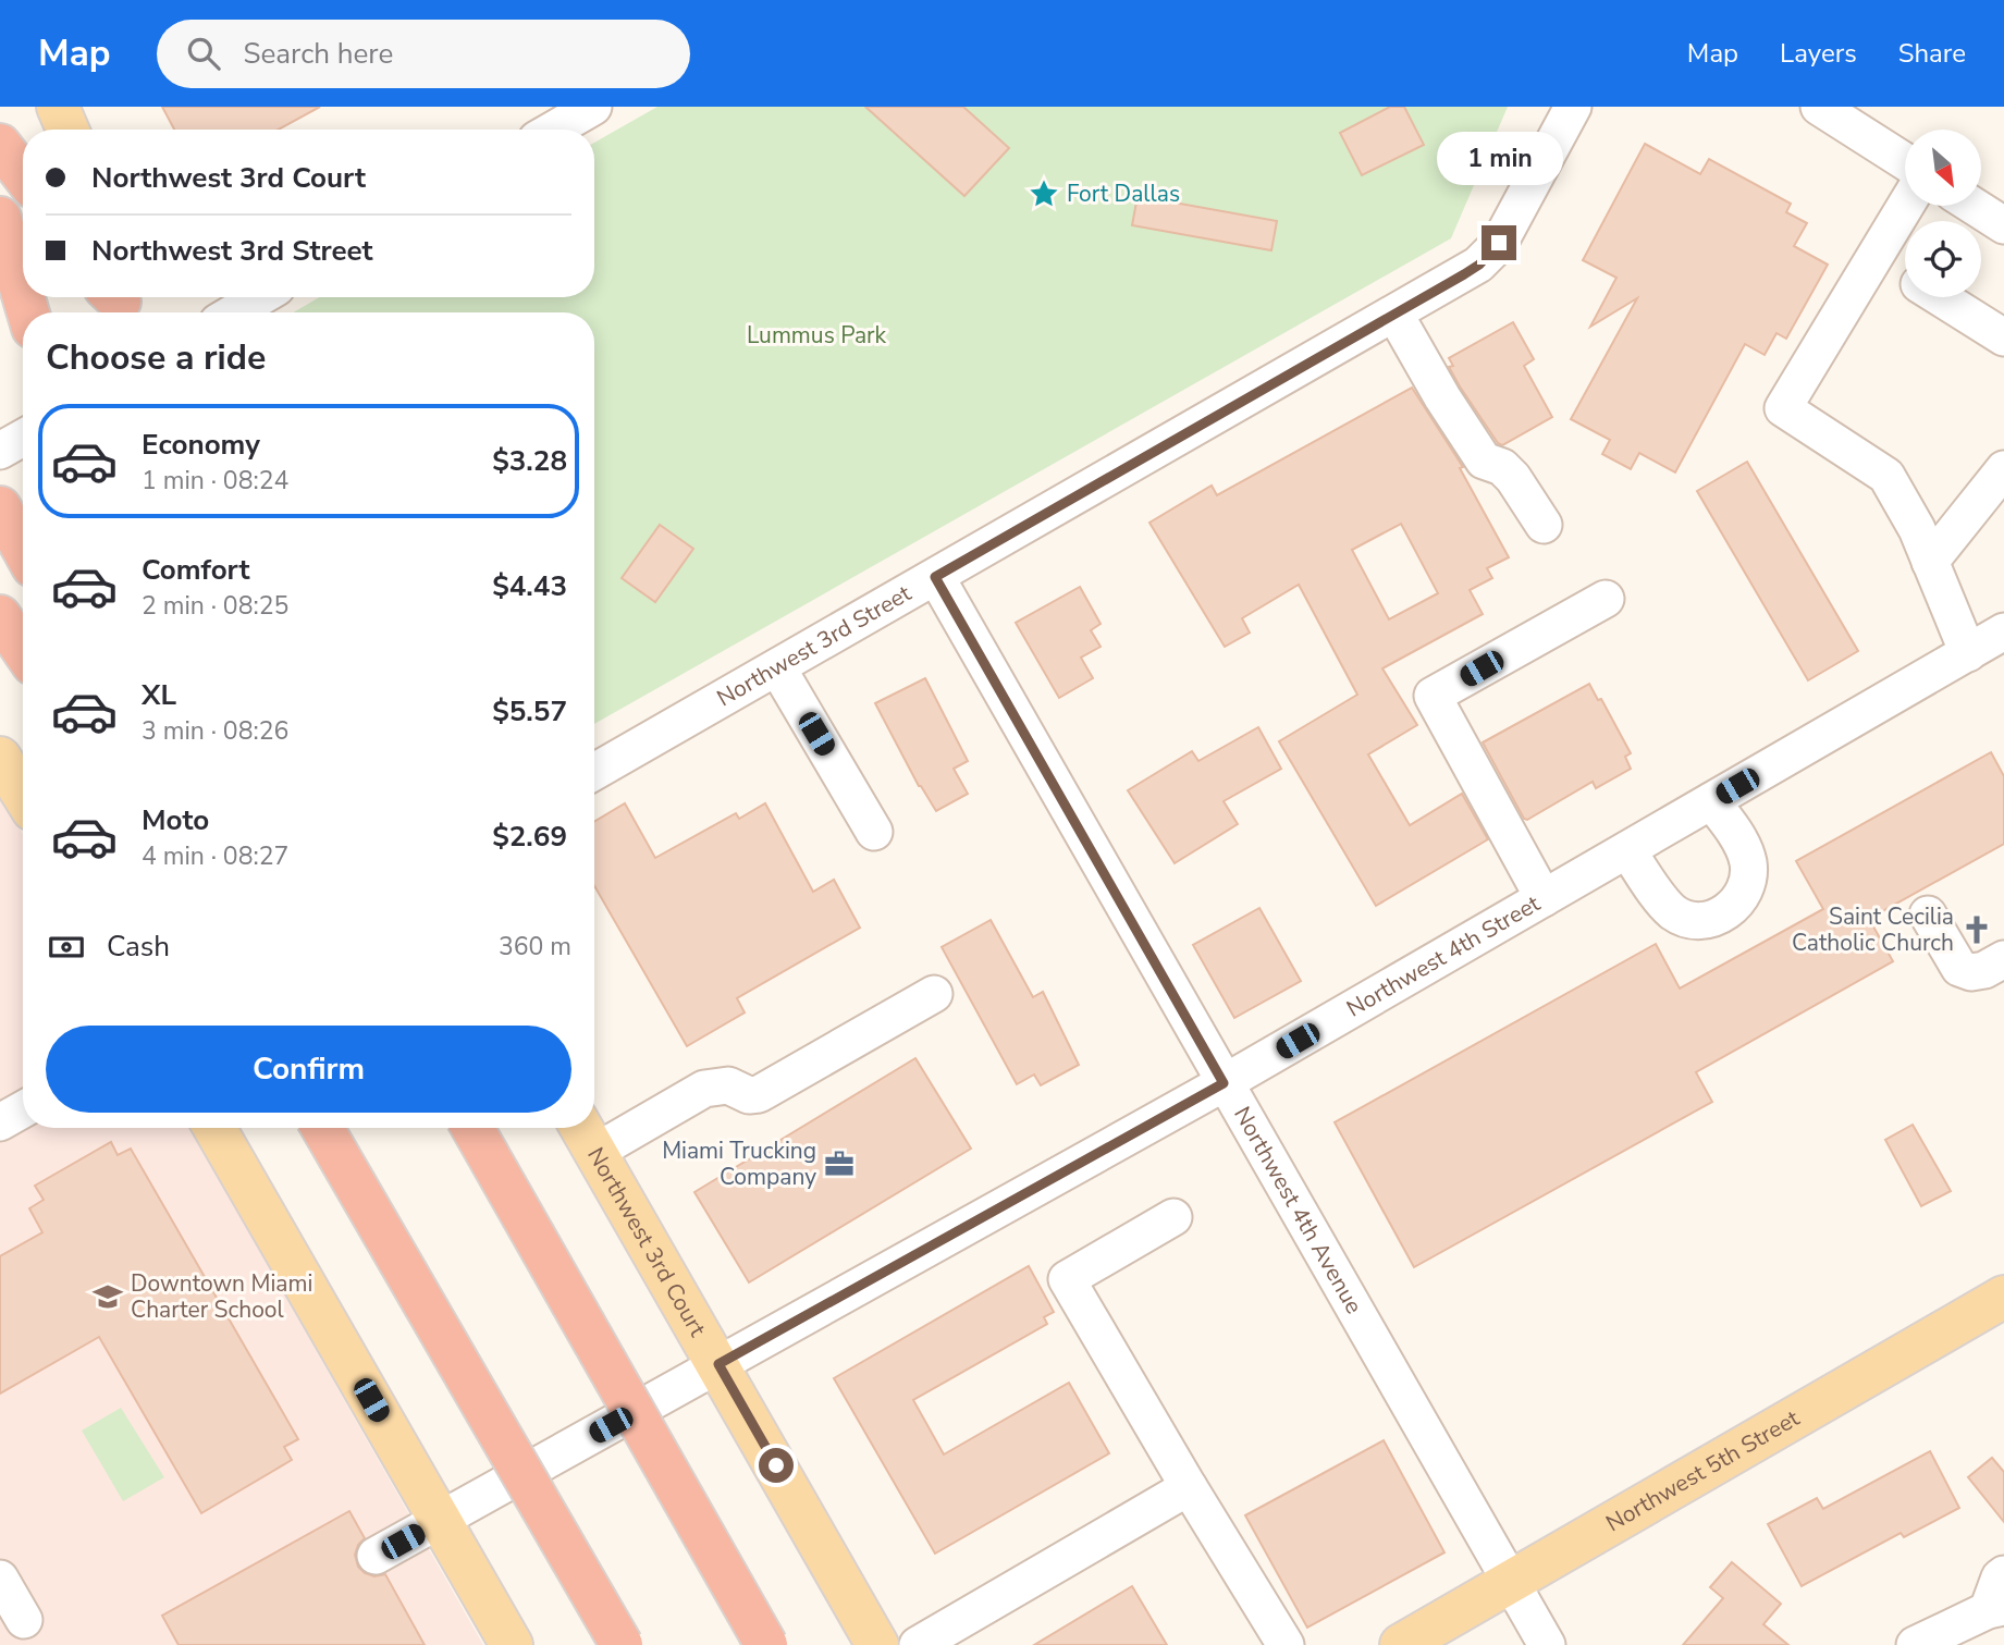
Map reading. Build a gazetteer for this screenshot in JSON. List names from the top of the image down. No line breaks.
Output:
{"streets":{"main road":["Northwest 3rd Court","Northwest 5th Street"],"street":["Northwest 3rd Street","Northwest 4th Street","Northwest 4th Avenue"]},"crossings":[["Northwest 3rd Street","Northwest 4th Avenue"],["Northwest 4th Street","Northwest 4th Avenue"],["Northwest 4th Street","Northwest 3rd Court"],["Northwest 4th Avenue","Northwest 5th Street"]],"parks":["Lummus Park"],"places":{"place":["Fort Dallas"],"church":["Saint Cecilia Catholic Church"],"office":["Miami Trucking Company"],"school or university":["Downtown Miami Charter School"]},"north":"bottom right","page":{"header":"Map","search":"Search here","nav":["Map","Layers","Share"],"banner":["Northwest 3rd Court","Northwest 3rd Street"],"bubble":"1 min","heading":"Choose a ride","list":[{"name":"Economy","note":"1 min · 08:24","value":"$3.28"},{"name":"Comfort","note":"2 min · 08:25","value":"$4.43"},{"name":"XL","note":"3 min · 08:26","value":"$5.57"},{"name":"Moto","note":"4 min · 08:27","value":"$2.69"}],"pay":["Cash","360 m"],"buttons":"Confirm"}}
